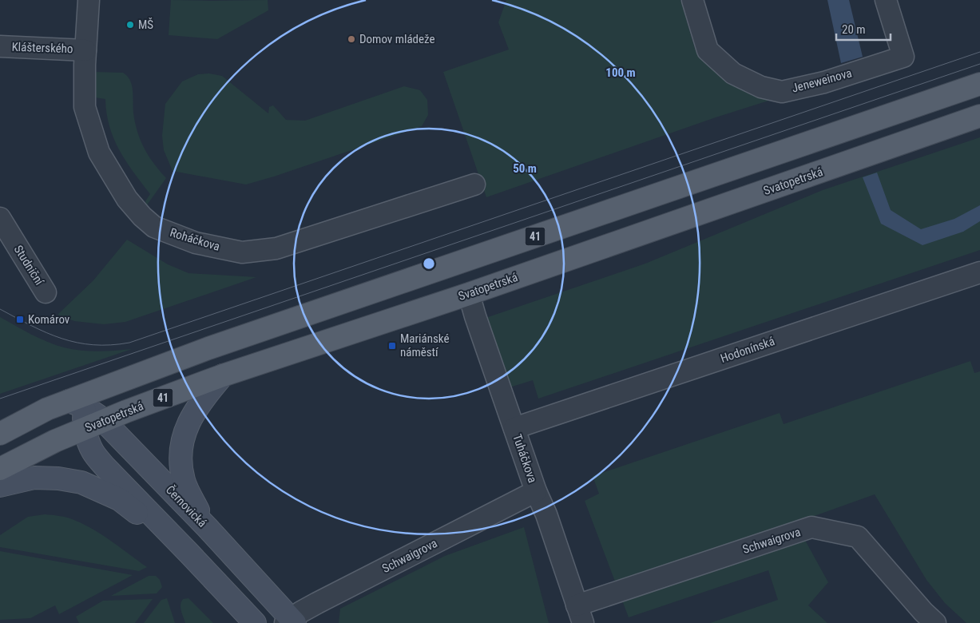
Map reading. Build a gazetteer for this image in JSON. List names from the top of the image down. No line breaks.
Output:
{"streets":{"main road":["Svatopetrská","41","Černovická"],"street":["Klášterského","Jeneweinova","Roháčkova","Studniční","Hodonínská","Tuháčkova","Schwaigrova"]},"crossings":[["Klášterského","Roháčkova"],["Svatopetrská","Tuháčkova"],["Svatopetrská","Černovická"],["Hodonínská","Tuháčkova"],["Tuháčkova","Schwaigrova"],["Černovická","Schwaigrova"]],"places":{"other":["MŠ","Domov mládeže"],"transit":["Komárov","Mariánské náměstí"]},"scale_bar":"20 m","rings":["100 m","50 m"]}
